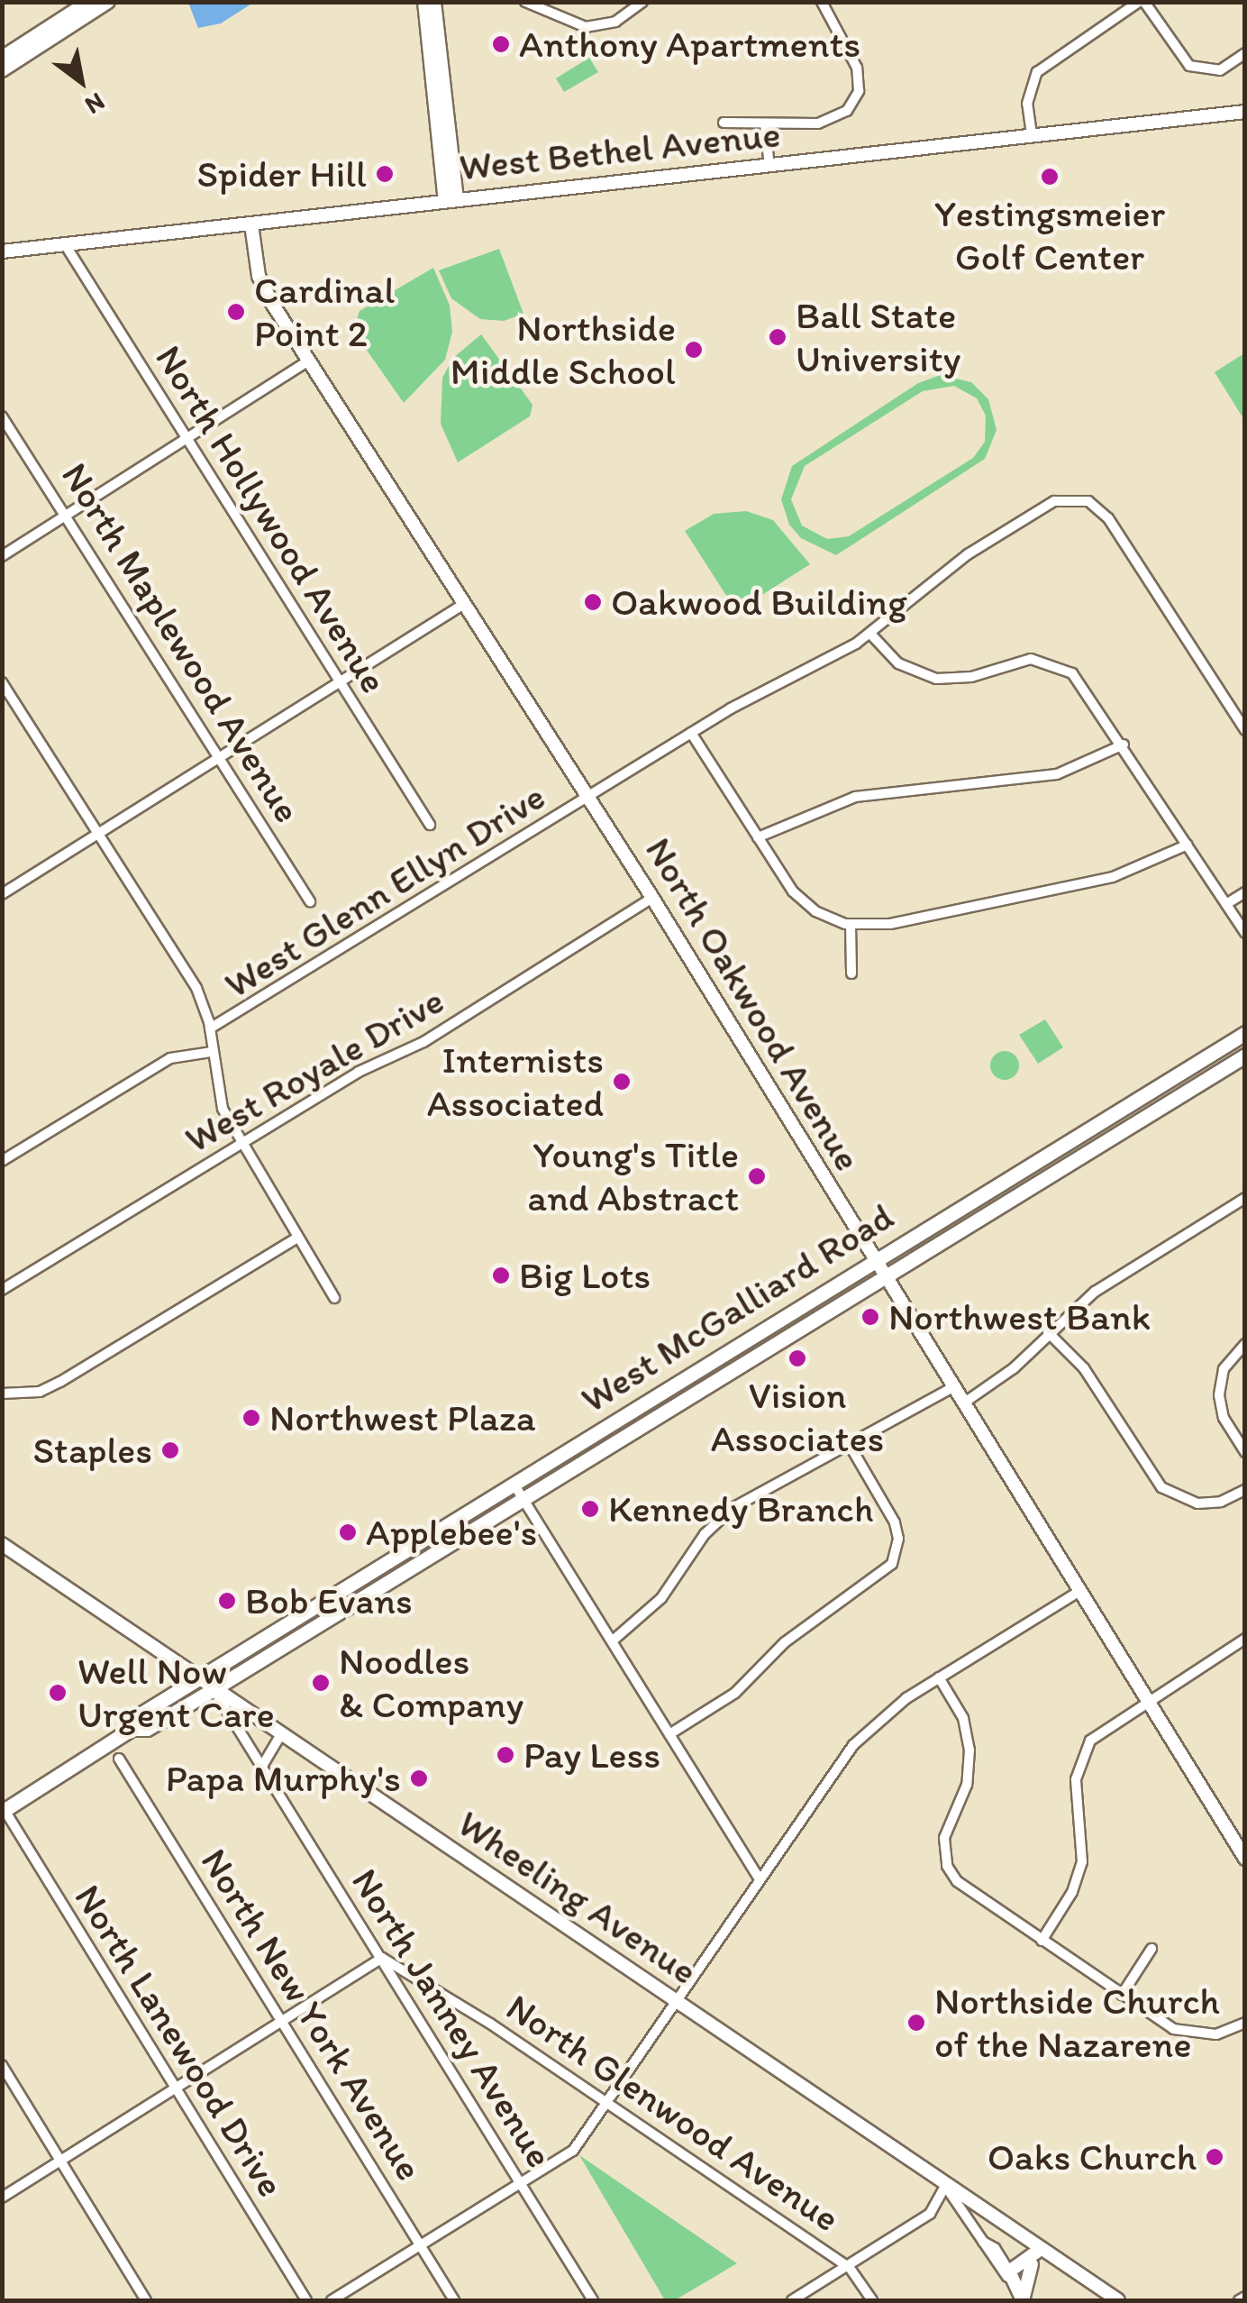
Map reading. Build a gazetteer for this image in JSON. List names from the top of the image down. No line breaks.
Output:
{"streets":{"main road":["West Bethel Avenue","North Oakwood Avenue","West McGalliard Road","Wheeling Avenue"],"street":["North Hollywood Avenue","North Maplewood Avenue","West Glenn Ellyn Drive","West Royale Drive","North New York Avenue","North Janney Avenue","North Lanewood Drive","North Glenwood Avenue"]},"crossings":[["West Bethel Avenue","North Hollywood Avenue"],["West Bethel Avenue","North Oakwood Avenue"],["West Glenn Ellyn Drive","North Oakwood Avenue"],["North Oakwood Avenue","West Royale Drive"],["North Oakwood Avenue","West McGalliard Road"],["West McGalliard Road","Wheeling Avenue"],["West McGalliard Road","North Janney Avenue"],["West McGalliard Road","North Lanewood Drive"],["Wheeling Avenue","North Janney Avenue"],["North Janney Avenue","North Glenwood Avenue"]],"places":["Anthony Apartments","Spider Hill","Yestingsmeier Golf Center","Cardinal Point 2","Ball State University","Northside Middle School","Oakwood Building","Internists Associated","Young's Title and Abstract","Big Lots","Northwest Bank","Vision Associates","Northwest Plaza","Staples","Kennedy Branch","Applebee's","Bob Evans","Noodles & Company","Well Now Urgent Care","Pay Less","Papa Murphy's","Northside Church of the Nazarene","Oaks Church"],"north":"bottom right"}
